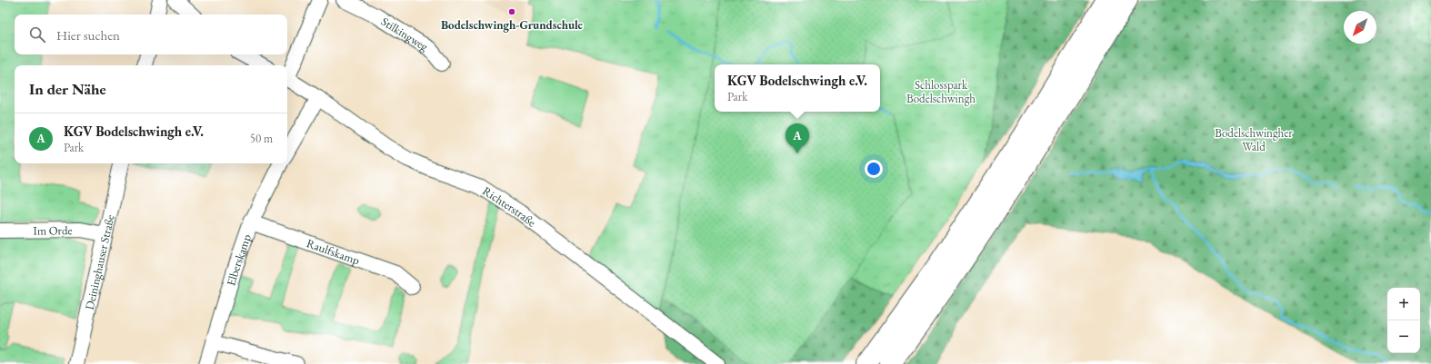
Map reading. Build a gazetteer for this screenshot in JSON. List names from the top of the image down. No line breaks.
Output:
{"streets":{"street":["Stilkingweg","Richterstraße","Im Orde","Raulfskamp","Elberskamp","Deininghauser Straße"]},"crossings":[["Im Orde","Deininghauser Straße"],["Raulfskamp","Elberskamp"]],"parks":["Schlosspark Bodelschwingh","Bodelschwingher Wald"],"places":["Bodelschwingh-Grundschule"],"north":"bottom left","page":{"search":"Hier suchen","popup":["KGV Bodelschwingh e.V.","Park"],"heading":"In der Nähe","list":[{"mark":"A","name":"KGV Bodelschwingh e.V.","note":"Park","value":"50 m"}],"pins":"A","map_buttons":["+","−"]}}
